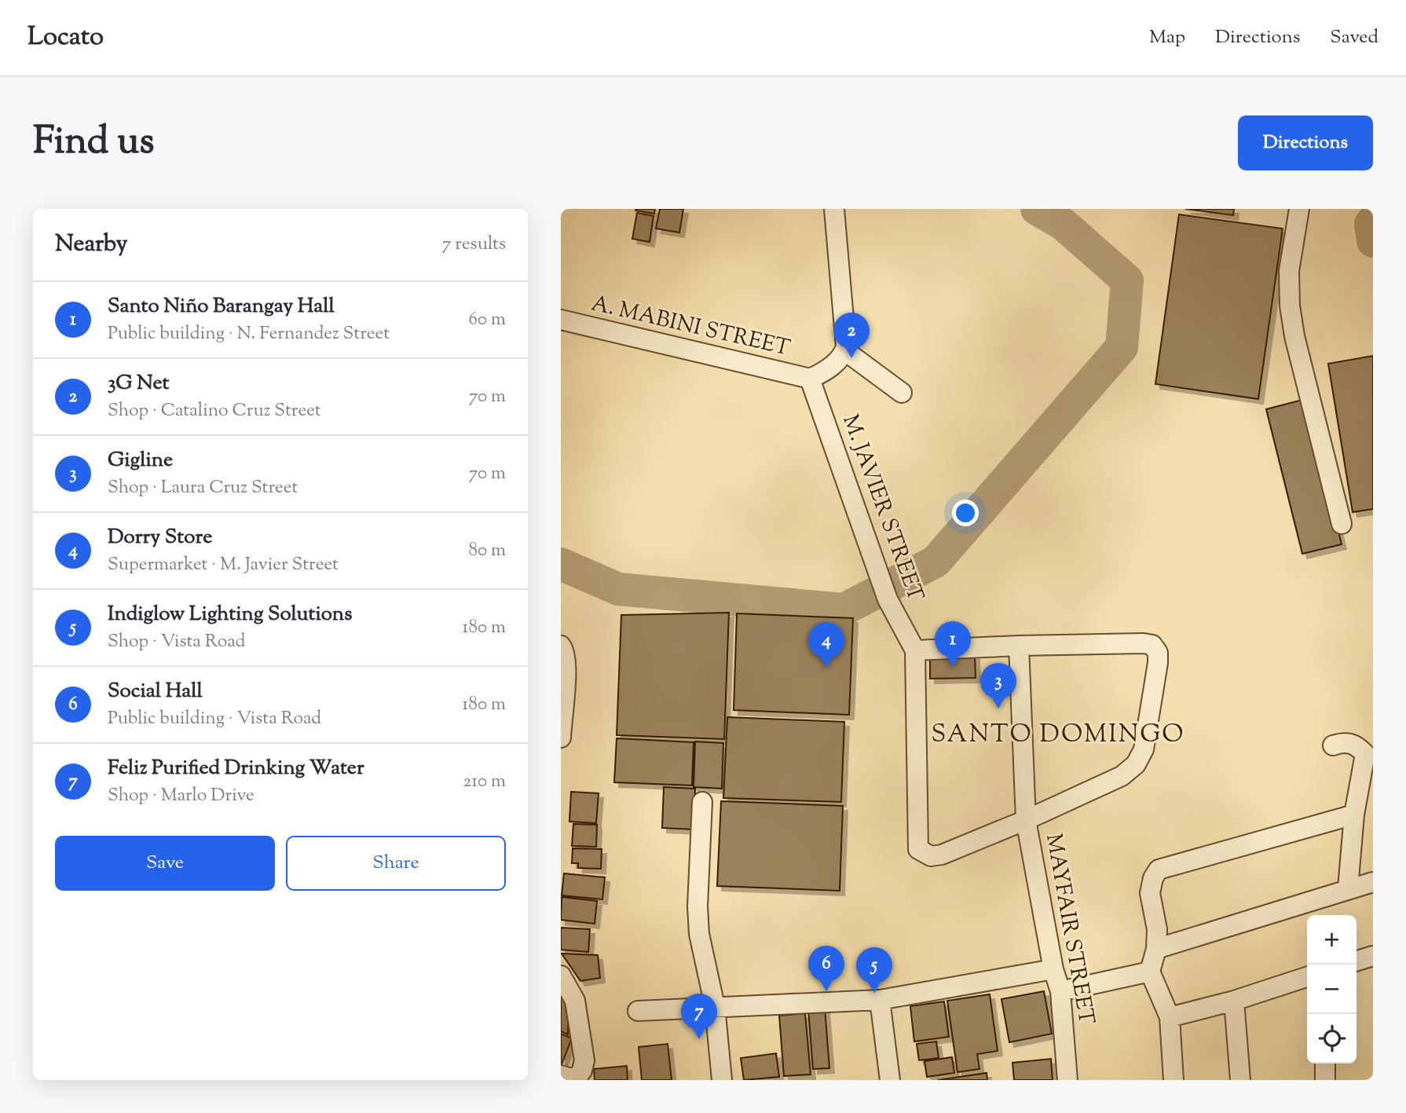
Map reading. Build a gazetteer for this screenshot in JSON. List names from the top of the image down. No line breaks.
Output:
{"streets":{"street":["A. MABINI STREET","M. JAVIER STREET","MAYFAIR STREET"]},"crossings":[["A. MABINI STREET","M. JAVIER STREET"],["M. JAVIER STREET","MAYFAIR STREET"]],"districts":["SANTO DOMINGO"],"page":{"header":"Locato","nav":["Map","Directions","Saved"],"title":"Find us","buttons":["Directions",["Save","Share"]],"heading":["Nearby","7 results"],"list":[{"mark":"1","name":"Santo Niño Barangay Hall","note":"Public building · N. Fernandez Street","value":"60 m"},{"mark":"2","name":"3G Net","note":"Shop · Catalino Cruz Street","value":"70 m"},{"mark":"3","name":"Gigline","note":"Shop · Laura Cruz Street","value":"70 m"},{"mark":"4","name":"Dorry Store","note":"Supermarket · M. Javier Street","value":"80 m"},{"mark":"5","name":"Indiglow Lighting Solutions","note":"Shop · Vista Road","value":"180 m"},{"mark":"6","name":"Social Hall","note":"Public building · Vista Road","value":"180 m"},{"mark":"7","name":"Feliz Purified Drinking Water","note":"Shop · Marlo Drive","value":"210 m"}],"pins":["2","1","4","3","6","5","7"],"map_buttons":["+","−"]}}
